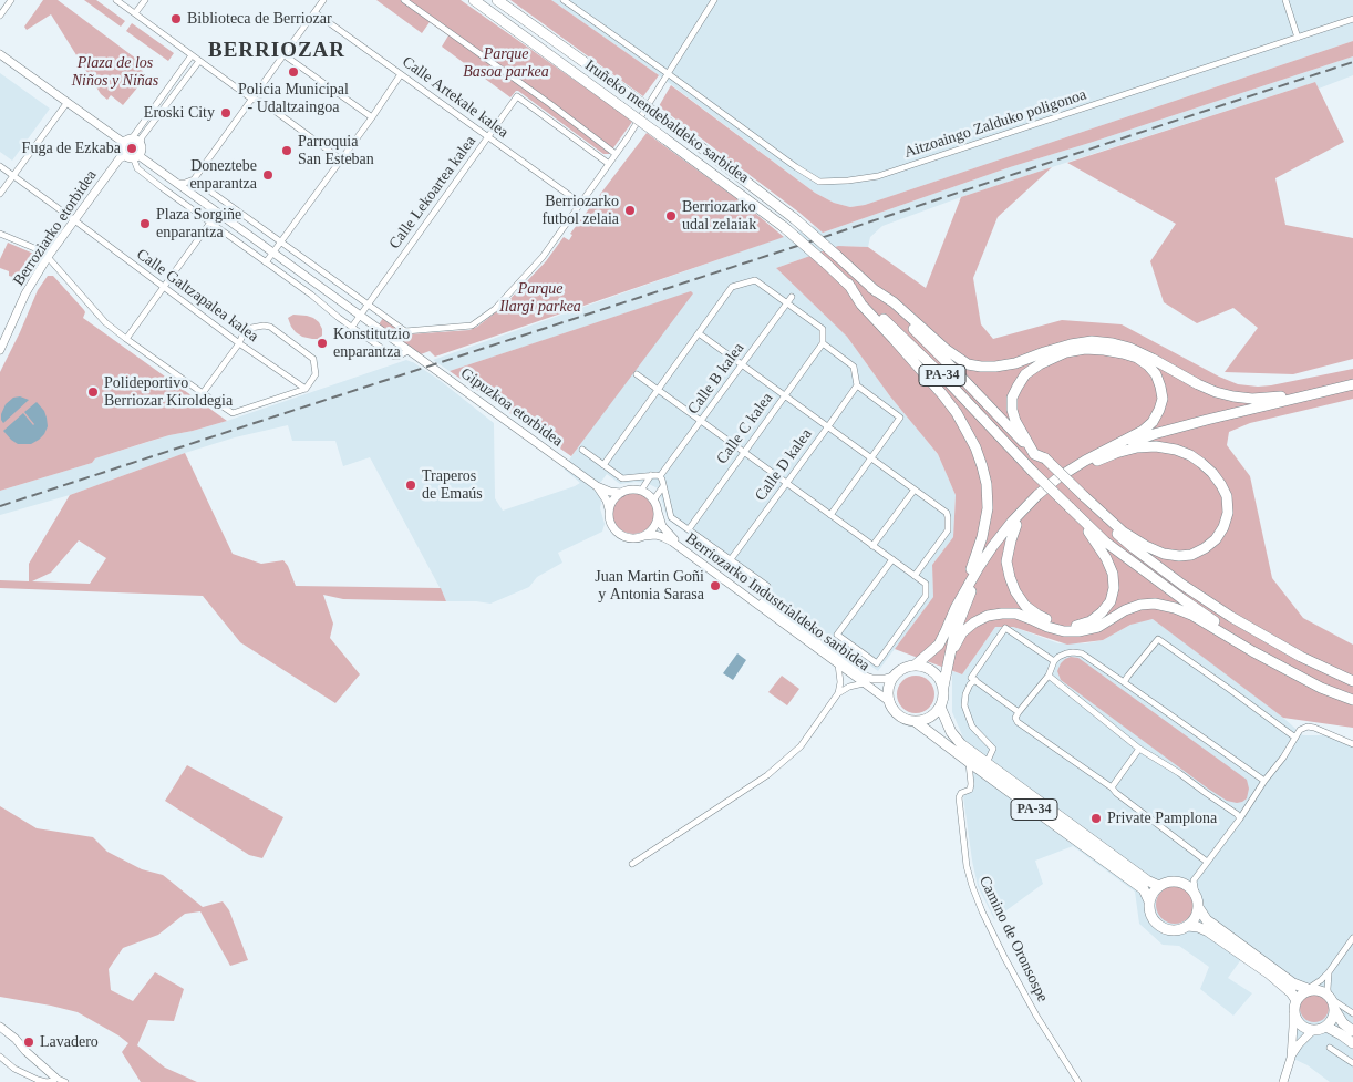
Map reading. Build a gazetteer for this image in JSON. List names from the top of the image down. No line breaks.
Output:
{"streets":{"highway":["Iruñeko mendebaldeko sarbidea","PA-34"],"main road":["Berroziarko etorbidea","Gipuzkoa etorbidea","Berriozarko Industrialdeko sarbidea"],"street":["Calle Artekale kalea","Aitzoaingo Zalduko poligonoa","Calle Lekoartea kalea","Calle Galtzapalea kalea","Calle B kalea","Calle C kalea","Calle D kalea","Camino de Oronsospe"]},"crossings":[["Calle Artekale kalea","Calle Lekoartea kalea"],["Berroziarko etorbidea","Calle Galtzapalea kalea"],["Berroziarko etorbidea","Gipuzkoa etorbidea"],["PA-34","Berriozarko Industrialdeko sarbidea"],["PA-34","Camino de Oronsospe"],["Gipuzkoa etorbidea","Berriozarko Industrialdeko sarbidea"]],"districts":["BERRIOZAR"],"parks":["Parque Basoa parkea","Plaza de los Niños y Niñas","Parque Ilargi parkea"],"places":["Biblioteca de Berriozar","Policia Municipal - Udaltzaingoa","Eroski City","Fuga de Ezkaba","Parroquia San Esteban","Doneztebe enparantza","Berriozarko futbol zelaia","Berriozarko udal zelaiak","Plaza Sorgiñe enparantza","Konstitutzio enparantza","Polideportivo Berriozar Kiroldegia","Traperos de Emaús","Juan Martin Goñi y Antonia Sarasa","Private Pamplona","Lavadero"]}
